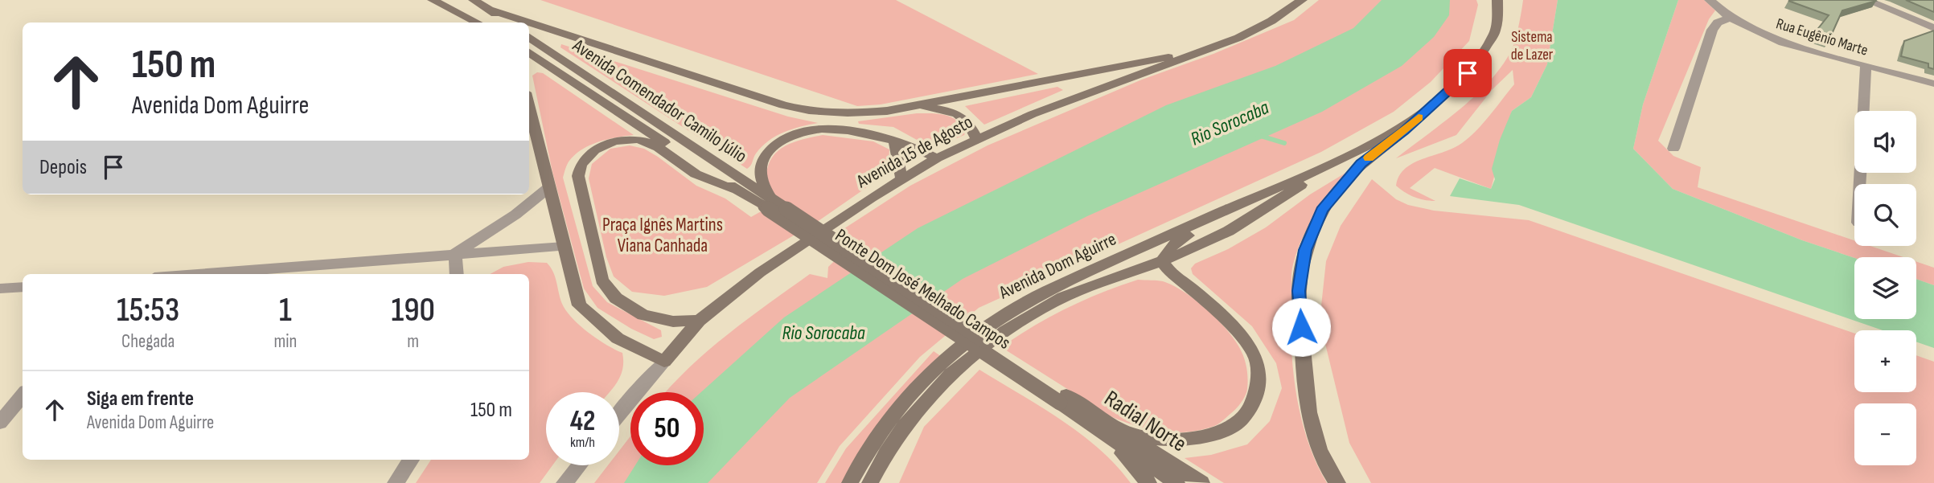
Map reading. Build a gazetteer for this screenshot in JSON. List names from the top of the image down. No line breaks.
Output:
{"streets":{"main road":["Avenida Comendador Camilo Júlio","Avenida 15 de Agosto","Avenida Dom Aguirre","Ponte Dom José Melhado Campos","Radial Norte"],"street":["Rua Eugênio Marte"]},"crossings":[["Avenida Comendador Camilo Júlio","Ponte Dom José Melhado Campos"],["Ponte Dom José Melhado Campos","Radial Norte"]],"water":["Rio Sorocaba"],"parks":["Sistema de Lazer","Praça Ignês Martins Viana Canhada"],"page":{"turn":["150 m","Avenida Dom Aguirre"],"map_buttons":["+","−"],"then":"Depois","eta":["15:53","Chegada","1","min","190","m"],"list":[{"name":"Siga em frente","note":"Avenida Dom Aguirre","value":"150 m"}],"speed":"42 km/h","limit":"50"}}
